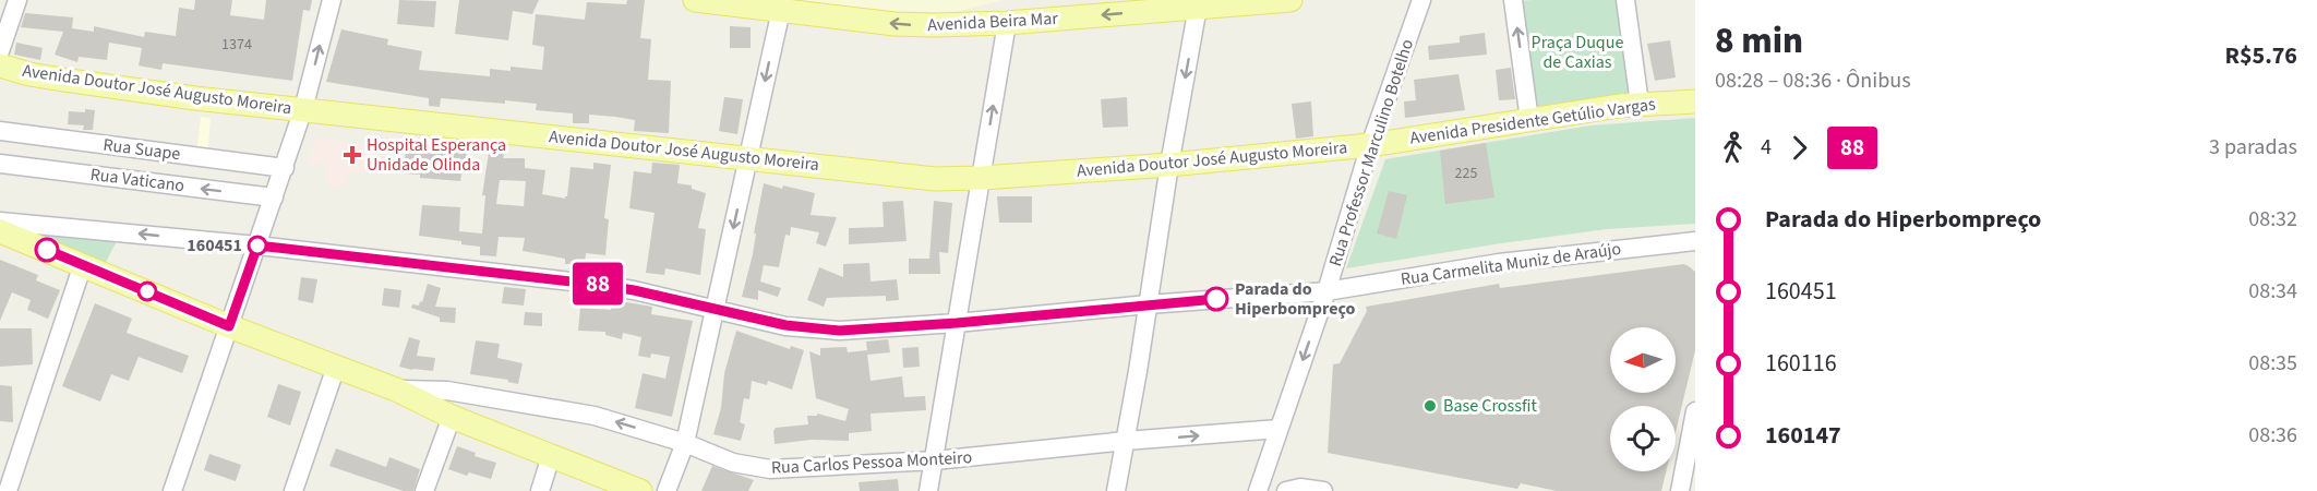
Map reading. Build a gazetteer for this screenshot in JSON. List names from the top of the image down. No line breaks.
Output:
{"streets":{"main road":["Avenida Beira Mar","Avenida Doutor José Augusto Moreira","Avenida Presidente Getúlio Vargas"],"street":["Rua Suape","Rua Professor Marculino Botelho","Rua Vaticano","Rua Carmelita Muniz de Araújo","Rua Carlos Pessoa Monteiro"]},"crossings":[["Avenida Doutor José Augusto Moreira","Avenida Presidente Getúlio Vargas"],["Avenida Doutor José Augusto Moreira","Rua Professor Marculino Botelho"],["Avenida Presidente Getúlio Vargas","Rua Professor Marculino Botelho"],["Rua Professor Marculino Botelho","Rua Carmelita Muniz de Araújo"],["Rua Professor Marculino Botelho","Rua Carlos Pessoa Monteiro"]],"one_way":["Avenida Beira Mar","Rua Vaticano"],"parks":["Praça Duque de Caxias"],"places":{"health":["Hospital Esperança Unidade Olinda"],"other":["160451","Parada do Hiperbompreço","Base Crossfit"]},"lines":["bus line 88"],"house_numbers":["1374","225"],"north":"left","page":{"on_map":"88","heading":["8 min","08:28 – 08:36 · Ônibus","R$5.76"],"legs":["4","88","3 paradas"],"list":[{"name":"Parada do Hiperbompreço","value":"08:32"},{"name":"160451","value":"08:34"},{"name":"160116","value":"08:35"},{"name":"160147","value":"08:36"}]}}
